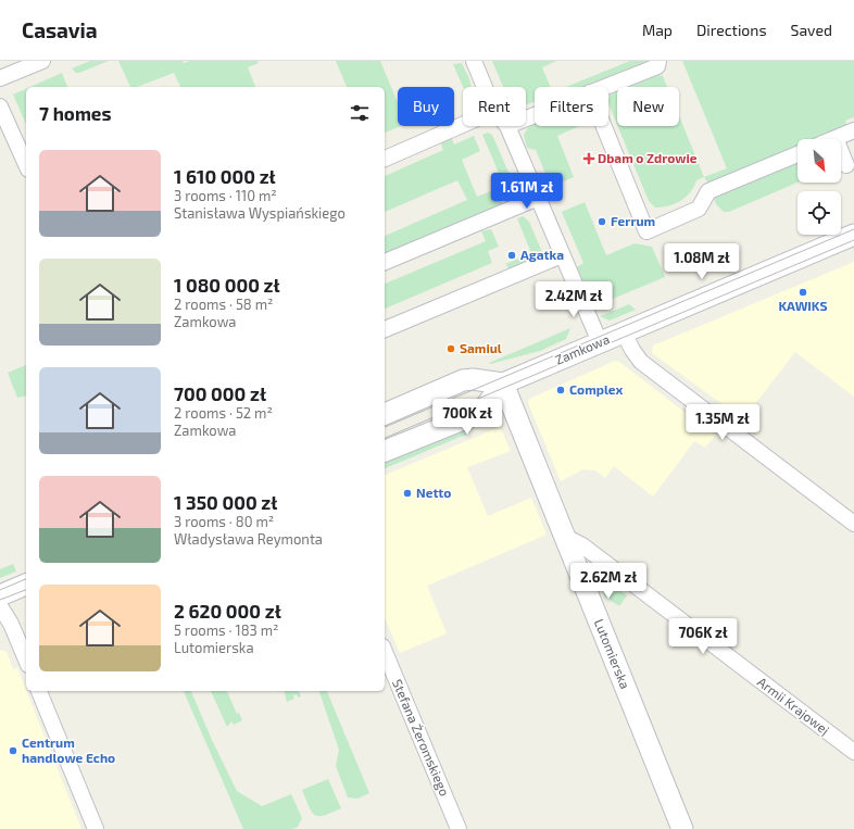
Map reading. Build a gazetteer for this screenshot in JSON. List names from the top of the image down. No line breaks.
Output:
{"streets":{"street":["Zamkowa","Lutomierska","Armii Krajowej","Stefana Żeromskiego"]},"crossings":[["Zamkowa","Lutomierska"],["Lutomierska","Armii Krajowej"]],"places":{"health":["Dbam o Zdrowie"],"other":["Ferrum","Agatka","KAWIKS","Samiul","Complex","Netto","Centrum handlowe Echo"]},"north":"bottom right","page":{"header":"Casavia","nav":["Map","Directions","Saved"],"chip":["Buy","Rent","Filters","New"],"heading":"7 homes","list":[{"name":"1 610 000 zł","note":"3 rooms · 110 m² · Stanisława Wyspiańskiego"},{"name":"1 080 000 zł","note":"2 rooms · 58 m² · Zamkowa"},{"name":"700 000 zł","note":"2 rooms · 52 m² · Zamkowa"},{"name":"1 350 000 zł","note":"3 rooms · 80 m² · Władysława Reymonta"},{"name":"2 620 000 zł","note":"5 rooms · 183 m² · Lutomierska"}],"price":["1.61M zł","1.08M zł","2.42M zł","700K zł","1.35M zł","2.62M zł","706K zł"]}}
